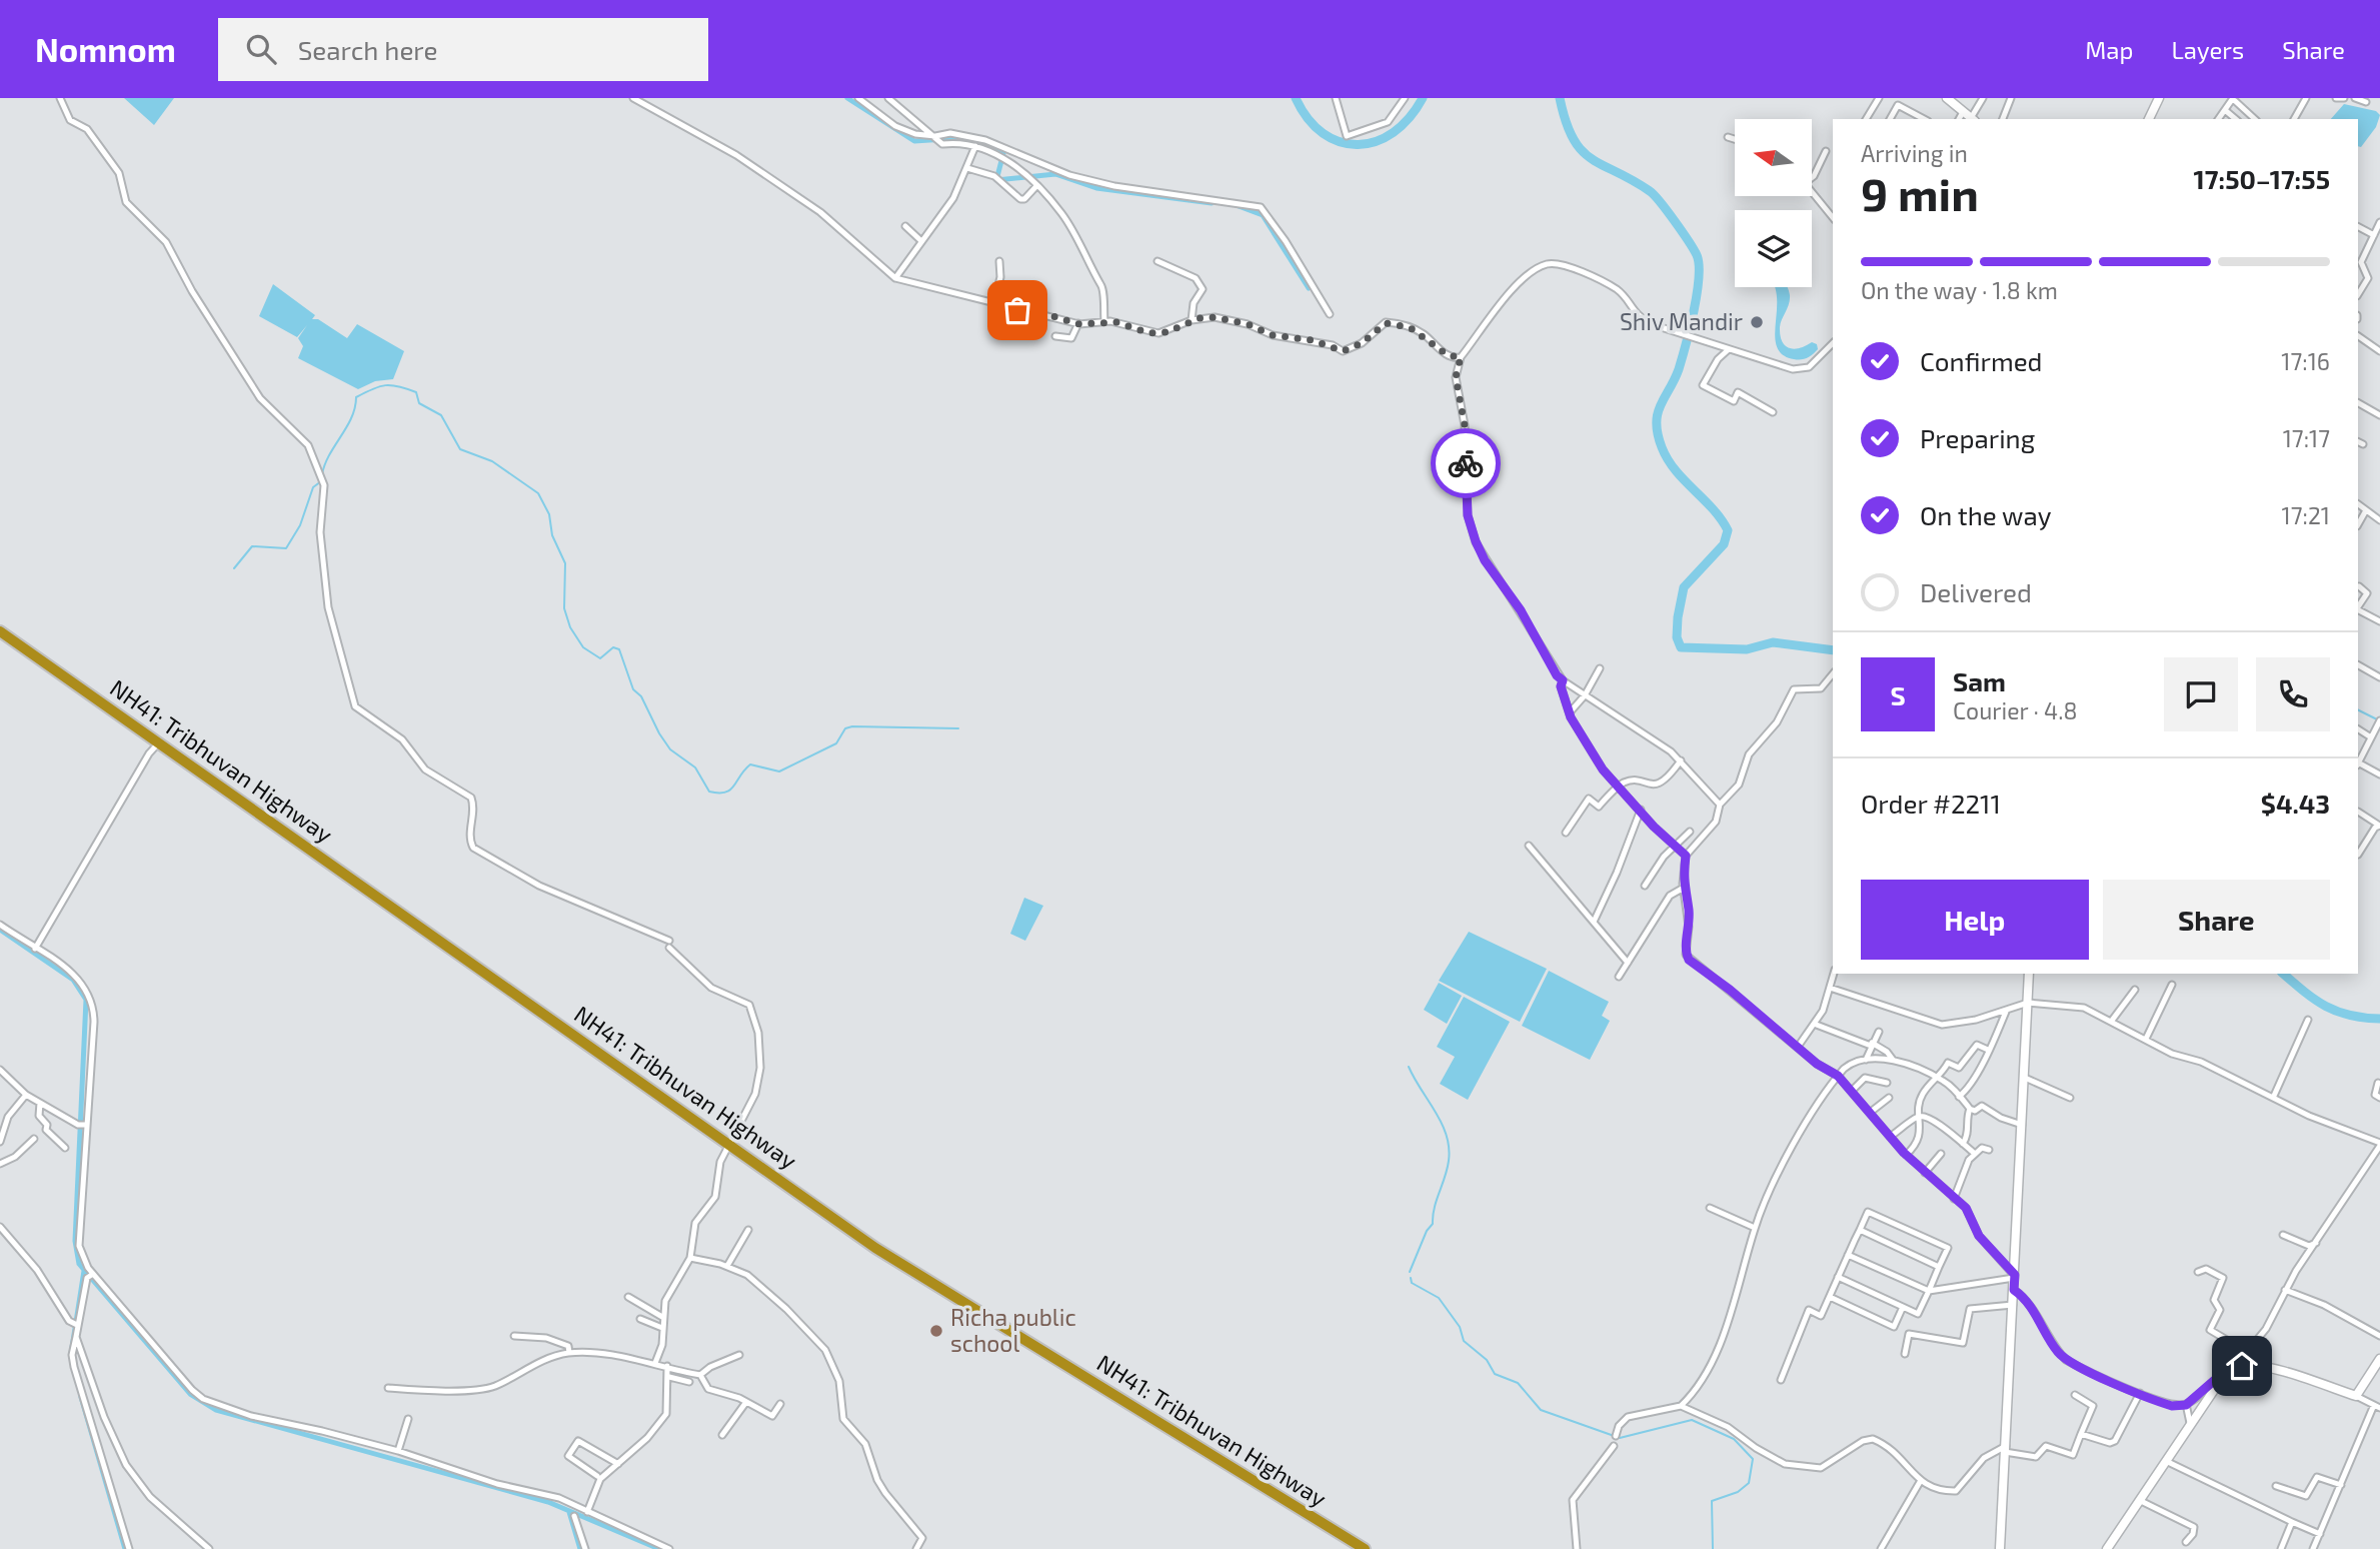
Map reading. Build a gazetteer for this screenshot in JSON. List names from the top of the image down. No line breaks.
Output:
{"streets":{"highway":["NH41: Tribhuvan Highway"]},"places":["Shiv Mandir","Richa public school"],"north":"left","page":{"header":"Nomnom","search":"Search here","nav":["Map","Layers","Share"],"heading":["9 min","Arriving in","17:50–17:55"],"panel":["Sam","Courier · 4.8","Order #2211","$4.43"],"bar":"On the way · 1.8 km","list":[["Confirmed","17:16"],["Preparing","17:17"],["On the way","17:21"],"Delivered"],"round":"S","buttons":["Help","Share"]}}
